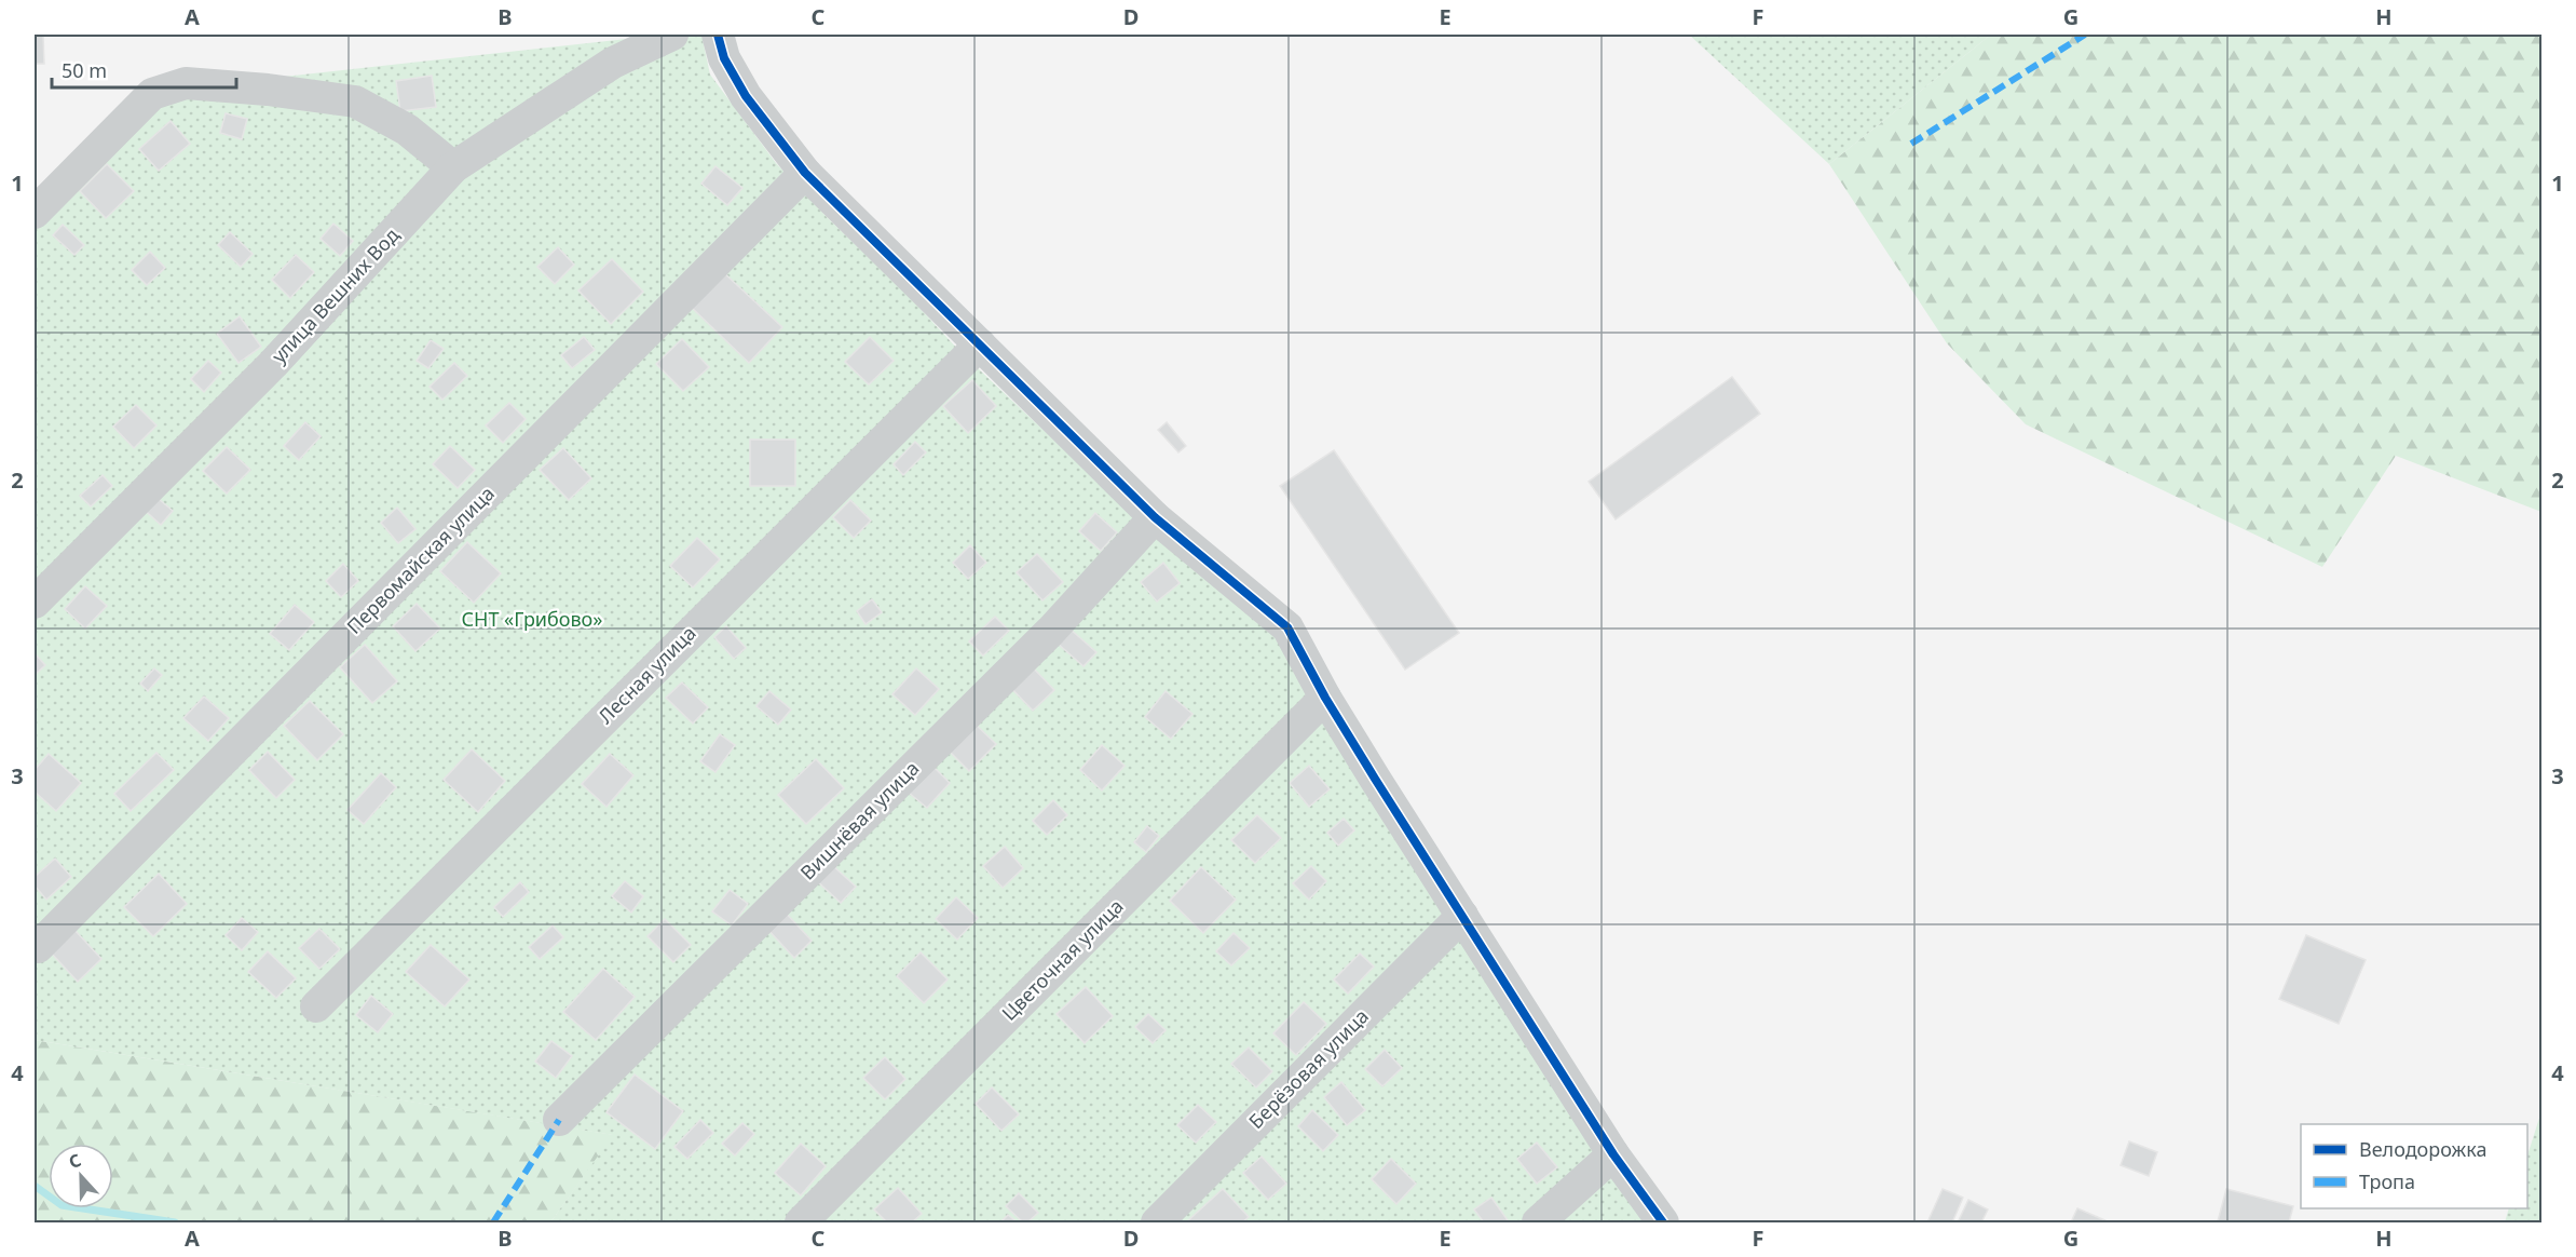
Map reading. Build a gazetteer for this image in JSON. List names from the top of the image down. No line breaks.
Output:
{"streets":{"street":["улица Вешних Вод","Первомайская улица","Лесная улица","Вишнёвая улица","Цветочная улица","Берёзовая улица"]},"parks":["СНТ «Грибово»"],"legend":["Велодорожка","Тропа"],"scale_bar":"50 m","north":"top","grid":{"columns":["A","B","C","D","E","F","G","H"],"rows":["1","2","3","4"]}}
